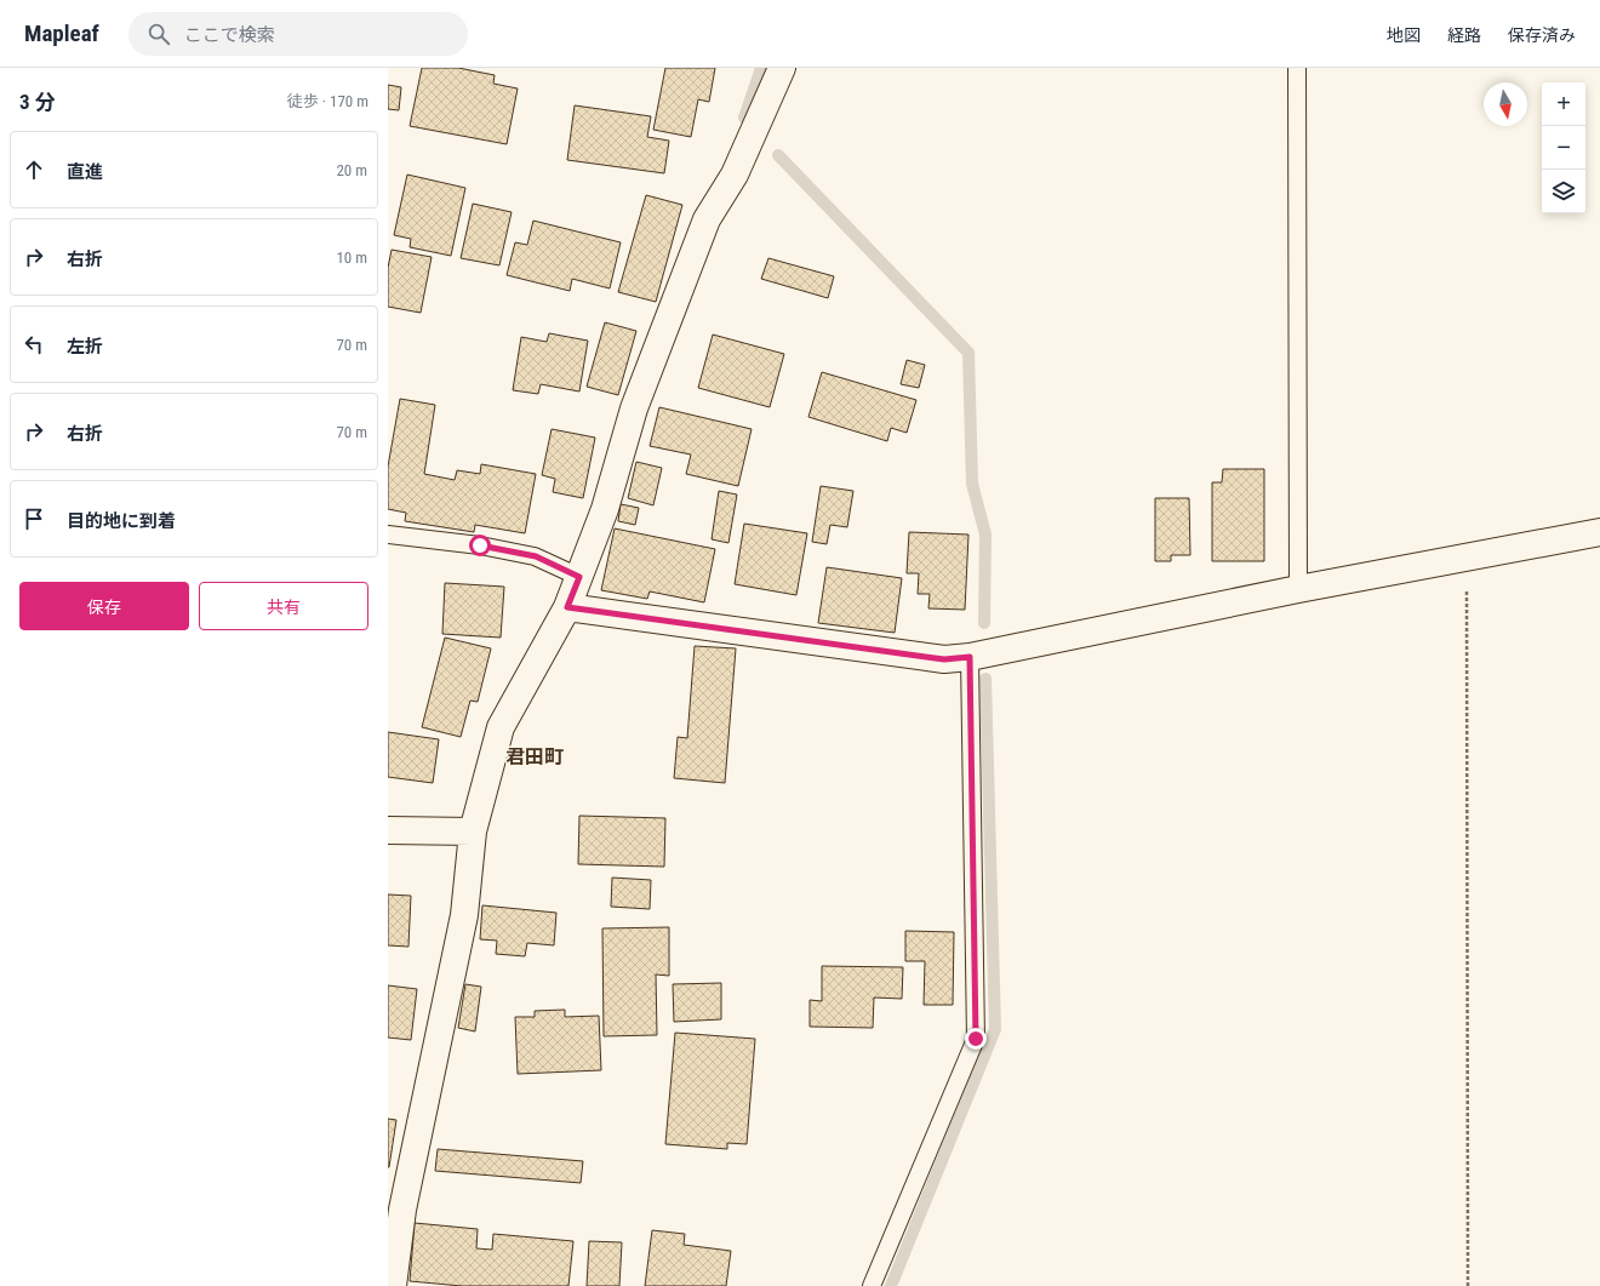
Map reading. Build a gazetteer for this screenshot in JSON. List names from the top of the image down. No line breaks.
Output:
{"districts":["君田町"],"north":"bottom","page":{"header":"Mapleaf","search":"ここで検索","nav":["地図","経路","保存済み"],"heading":["3 分","徒歩 · 170 m"],"map_buttons":["+","−"],"list":[["直進","20 m"],["右折","10 m"],["左折","70 m"],["右折","70 m"],"目的地に到着"],"buttons":["保存","共有"]}}
